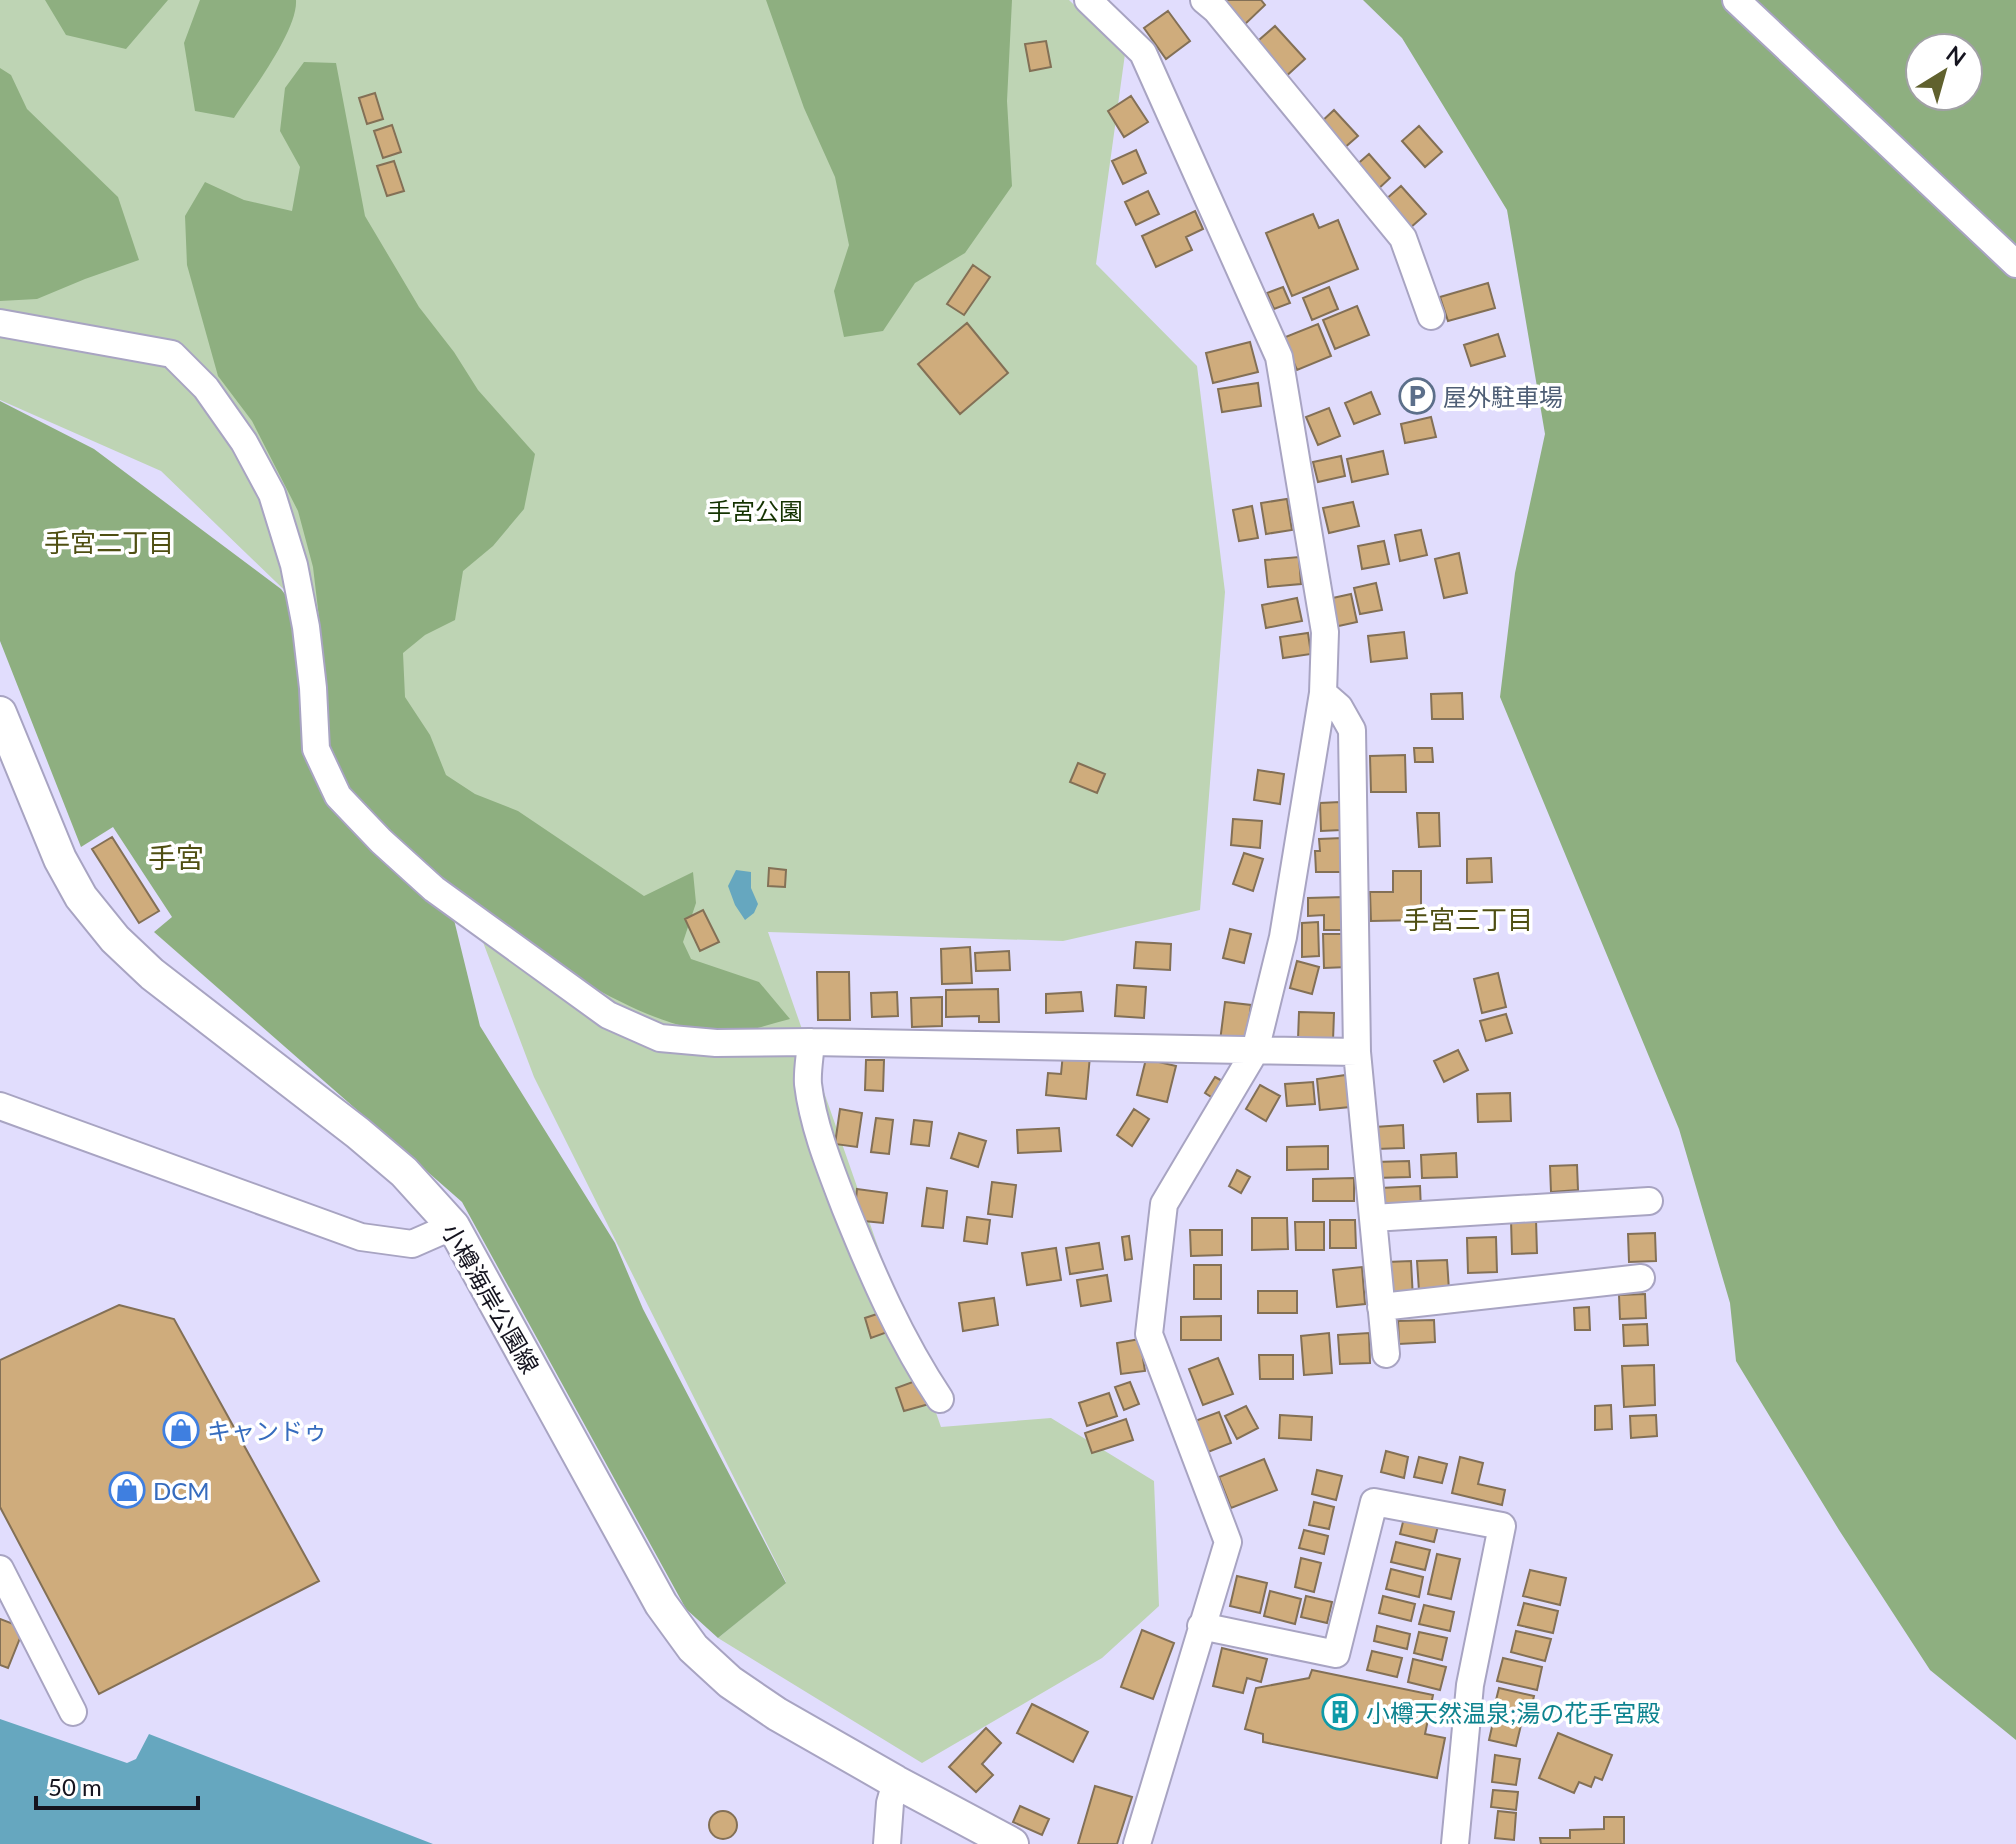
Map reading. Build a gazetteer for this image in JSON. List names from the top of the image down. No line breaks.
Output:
{"streets":{"main road":["小樽海岸公園線"]},"districts":["手宮二丁目","手宮","手宮三丁目"],"parks":["手宮公園"],"places":{"parking":["屋外駐車場"],"shop":["キャンドゥ","DCM"],"building":["小樽天然温泉;湯の花手宮殿"]},"scale_bar":"50 m","north":"top right"}
